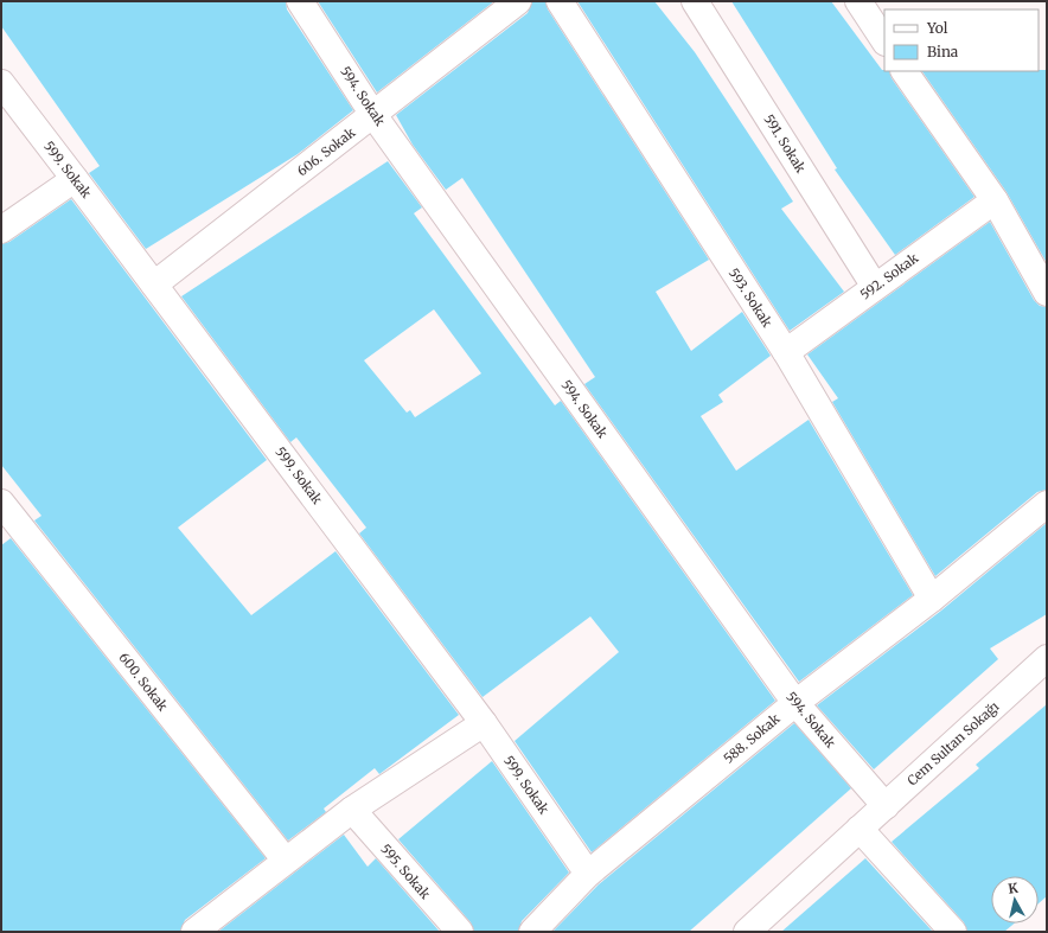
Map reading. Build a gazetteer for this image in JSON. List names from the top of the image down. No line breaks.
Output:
{"streets":{"street":["594. Sokak","591. Sokak","606. Sokak","599. Sokak","592. Sokak","593. Sokak","600. Sokak","588. Sokak","Cem Sultan Sokağı","595. Sokak"]},"crossings":[["594. Sokak","606. Sokak"],["594. Sokak","588. Sokak"],["594. Sokak","Cem Sultan Sokağı"],["591. Sokak","592. Sokak"],["606. Sokak","599. Sokak"],["599. Sokak","588. Sokak"],["592. Sokak","593. Sokak"],["593. Sokak","588. Sokak"]],"legend":["Yol","Bina"],"north":"top"}
